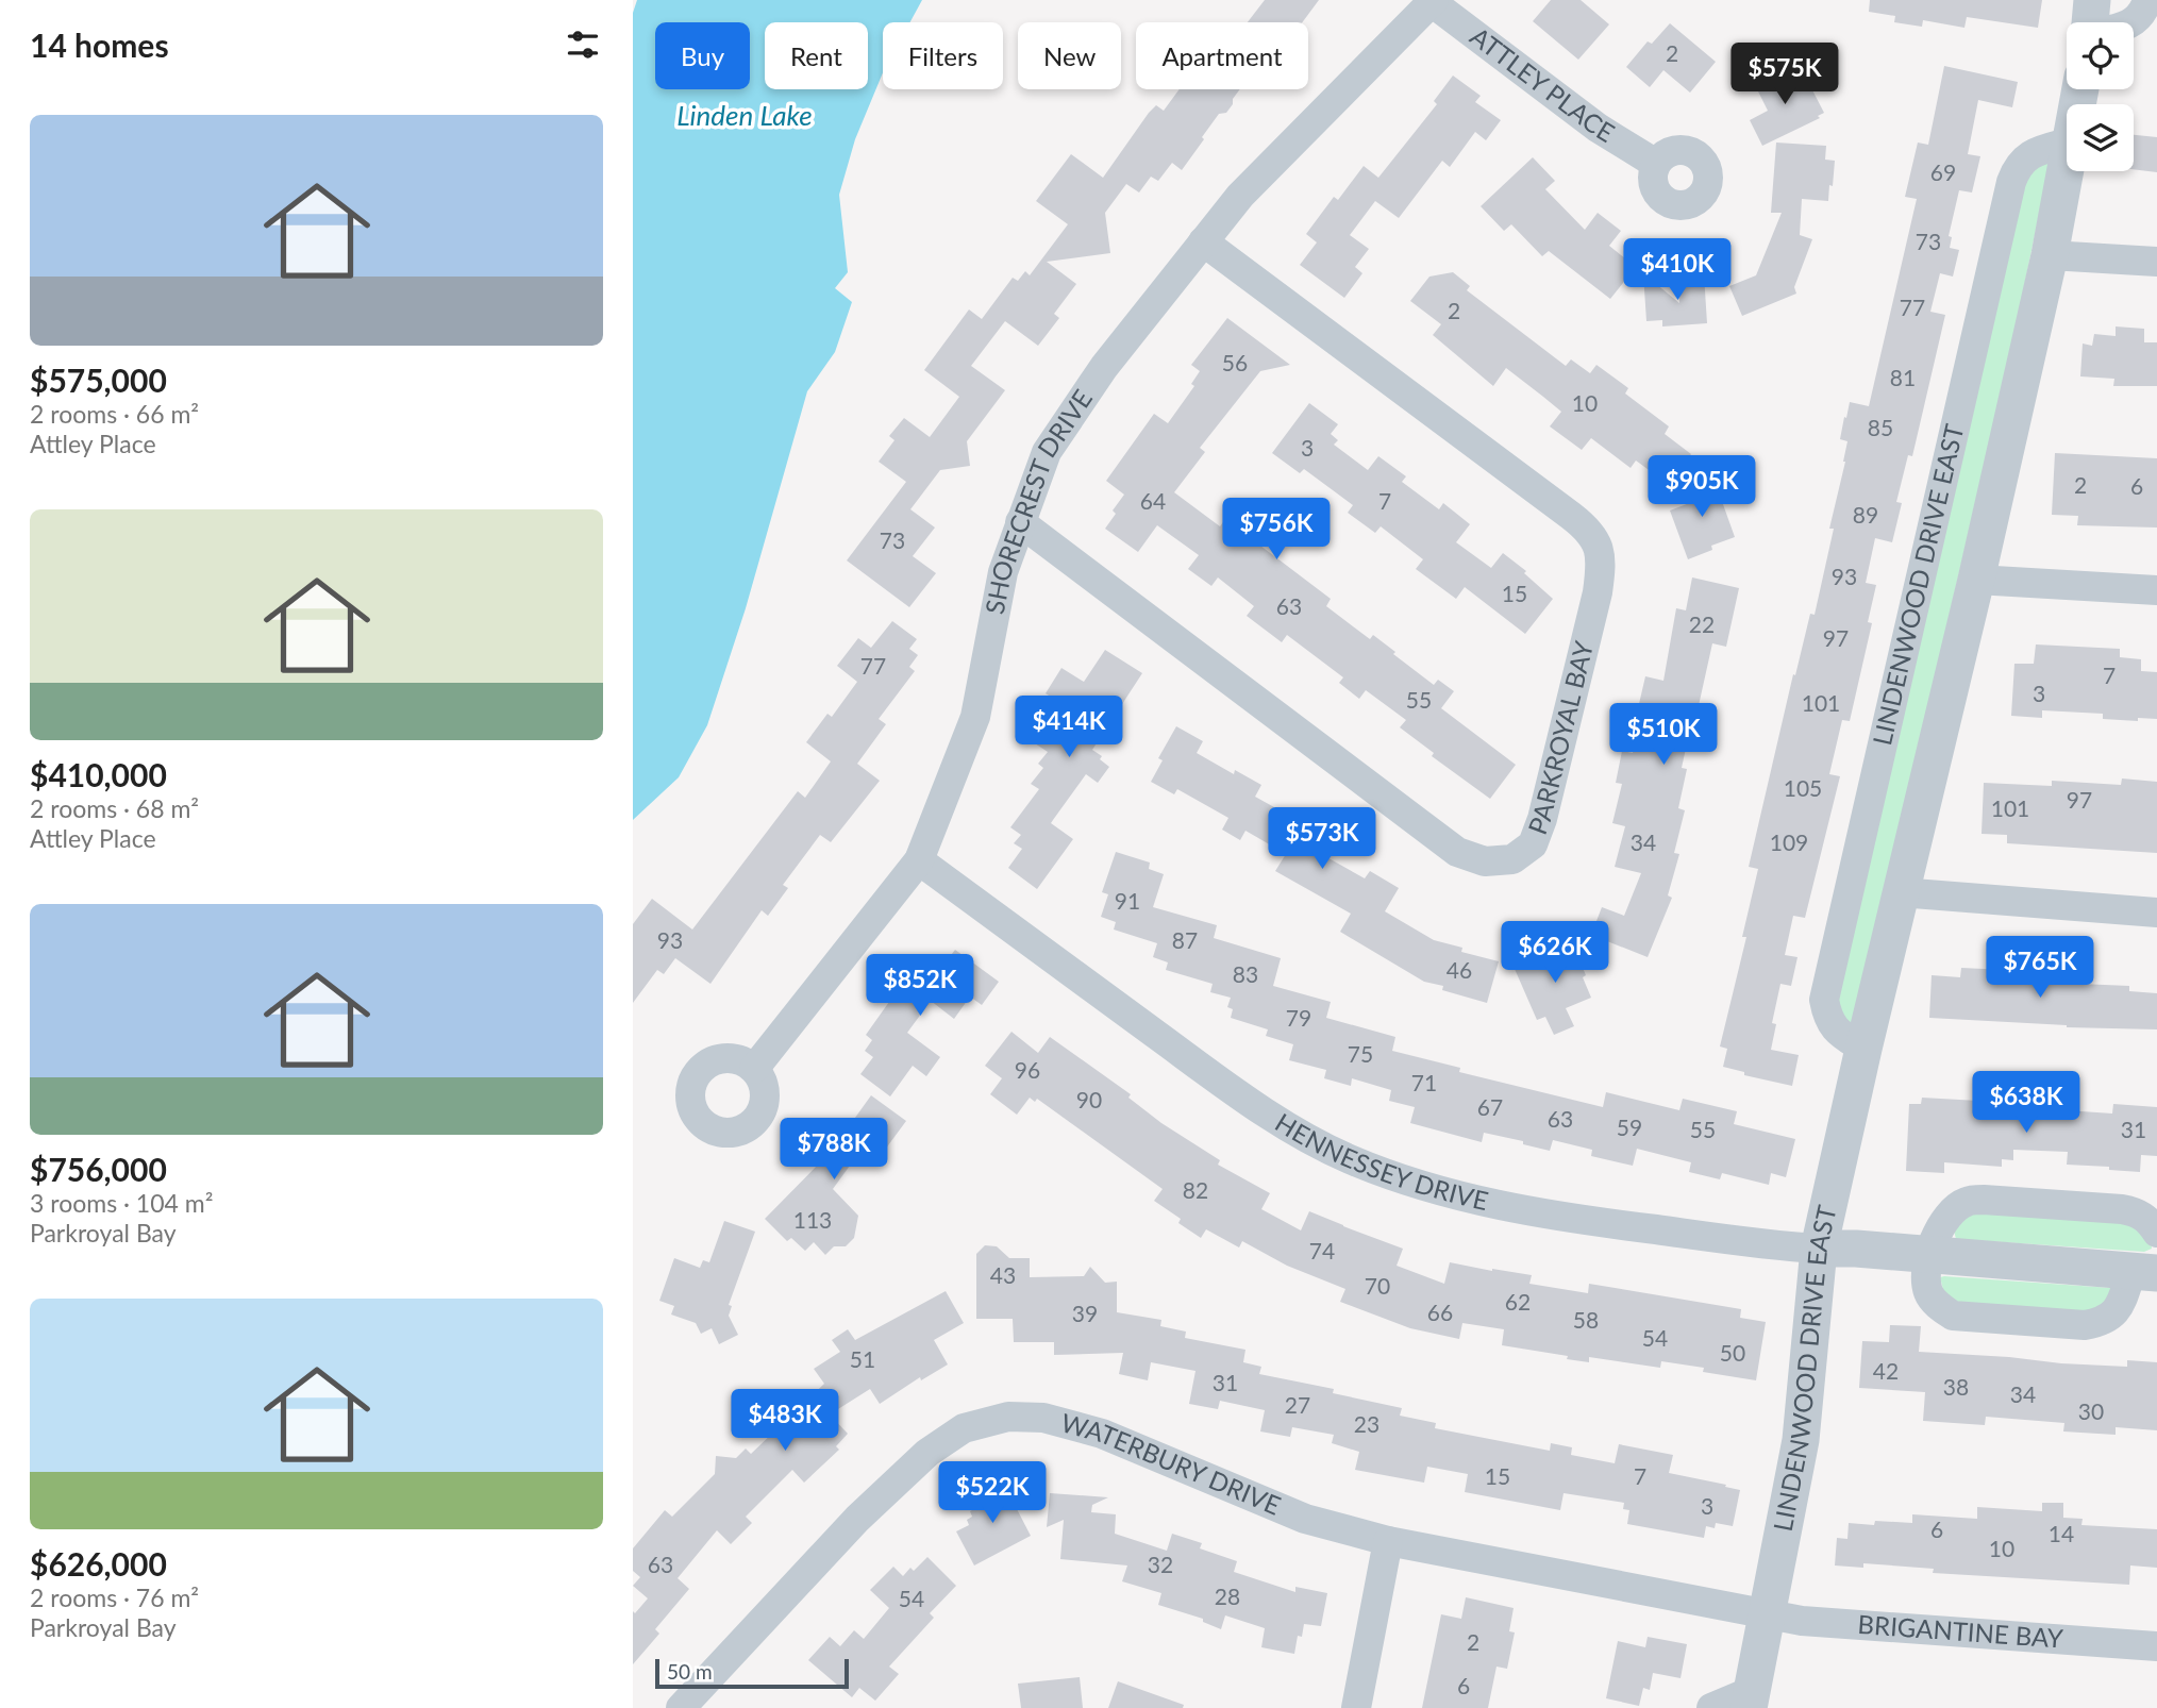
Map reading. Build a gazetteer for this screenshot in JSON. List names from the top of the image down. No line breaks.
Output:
{"streets":{"street":["ATTLEY PLACE","SHORECREST DRIVE","LINDENWOOD DRIVE EAST","PARKROYAL BAY","HENNESSEY DRIVE","WATERBURY DRIVE","BRIGANTINE BAY"]},"crossings":[["ATTLEY PLACE","SHORECREST DRIVE"],["SHORECREST DRIVE","PARKROYAL BAY"],["SHORECREST DRIVE","HENNESSEY DRIVE"],["LINDENWOOD DRIVE EAST","HENNESSEY DRIVE"],["LINDENWOOD DRIVE EAST","WATERBURY DRIVE"],["LINDENWOOD DRIVE EAST","BRIGANTINE BAY"],["WATERBURY DRIVE","BRIGANTINE BAY"]],"water":["Linden Lake"],"house_numbers":["2","69","73","77","2","56","81","10","85","3","2","6","64","7","89","73","93","15","63","22","97","77","7","3","55","101","105","97","101","34","109","91","93","87","46","83","79","75","96","71","90","67","63","59","55","31","82","113","74","43","70","62","66","39","58","54","50","51","42","31","38","34","27","30","23","15","7","3","6","14","10","63","32","28","54","2","6"],"scale_bar":"50 m","page":{"heading":"14 homes","chip":["Buy","Rent","Filters","New","Apartment"],"price":["$575K","$410K","$905K","$756K","$414K","$510K","$573K","$626K","$765K","$852K","$638K","$788K","$483K","$522K"],"list":[{"name":"$575,000","note":"2 rooms · 66 m² · Attley Place"},{"name":"$410,000","note":"2 rooms · 68 m² · Attley Place"},{"name":"$756,000","note":"3 rooms · 104 m² · Parkroyal Bay"},{"name":"$626,000","note":"2 rooms · 76 m² · Parkroyal Bay"}],"scale":"50 m"}}
